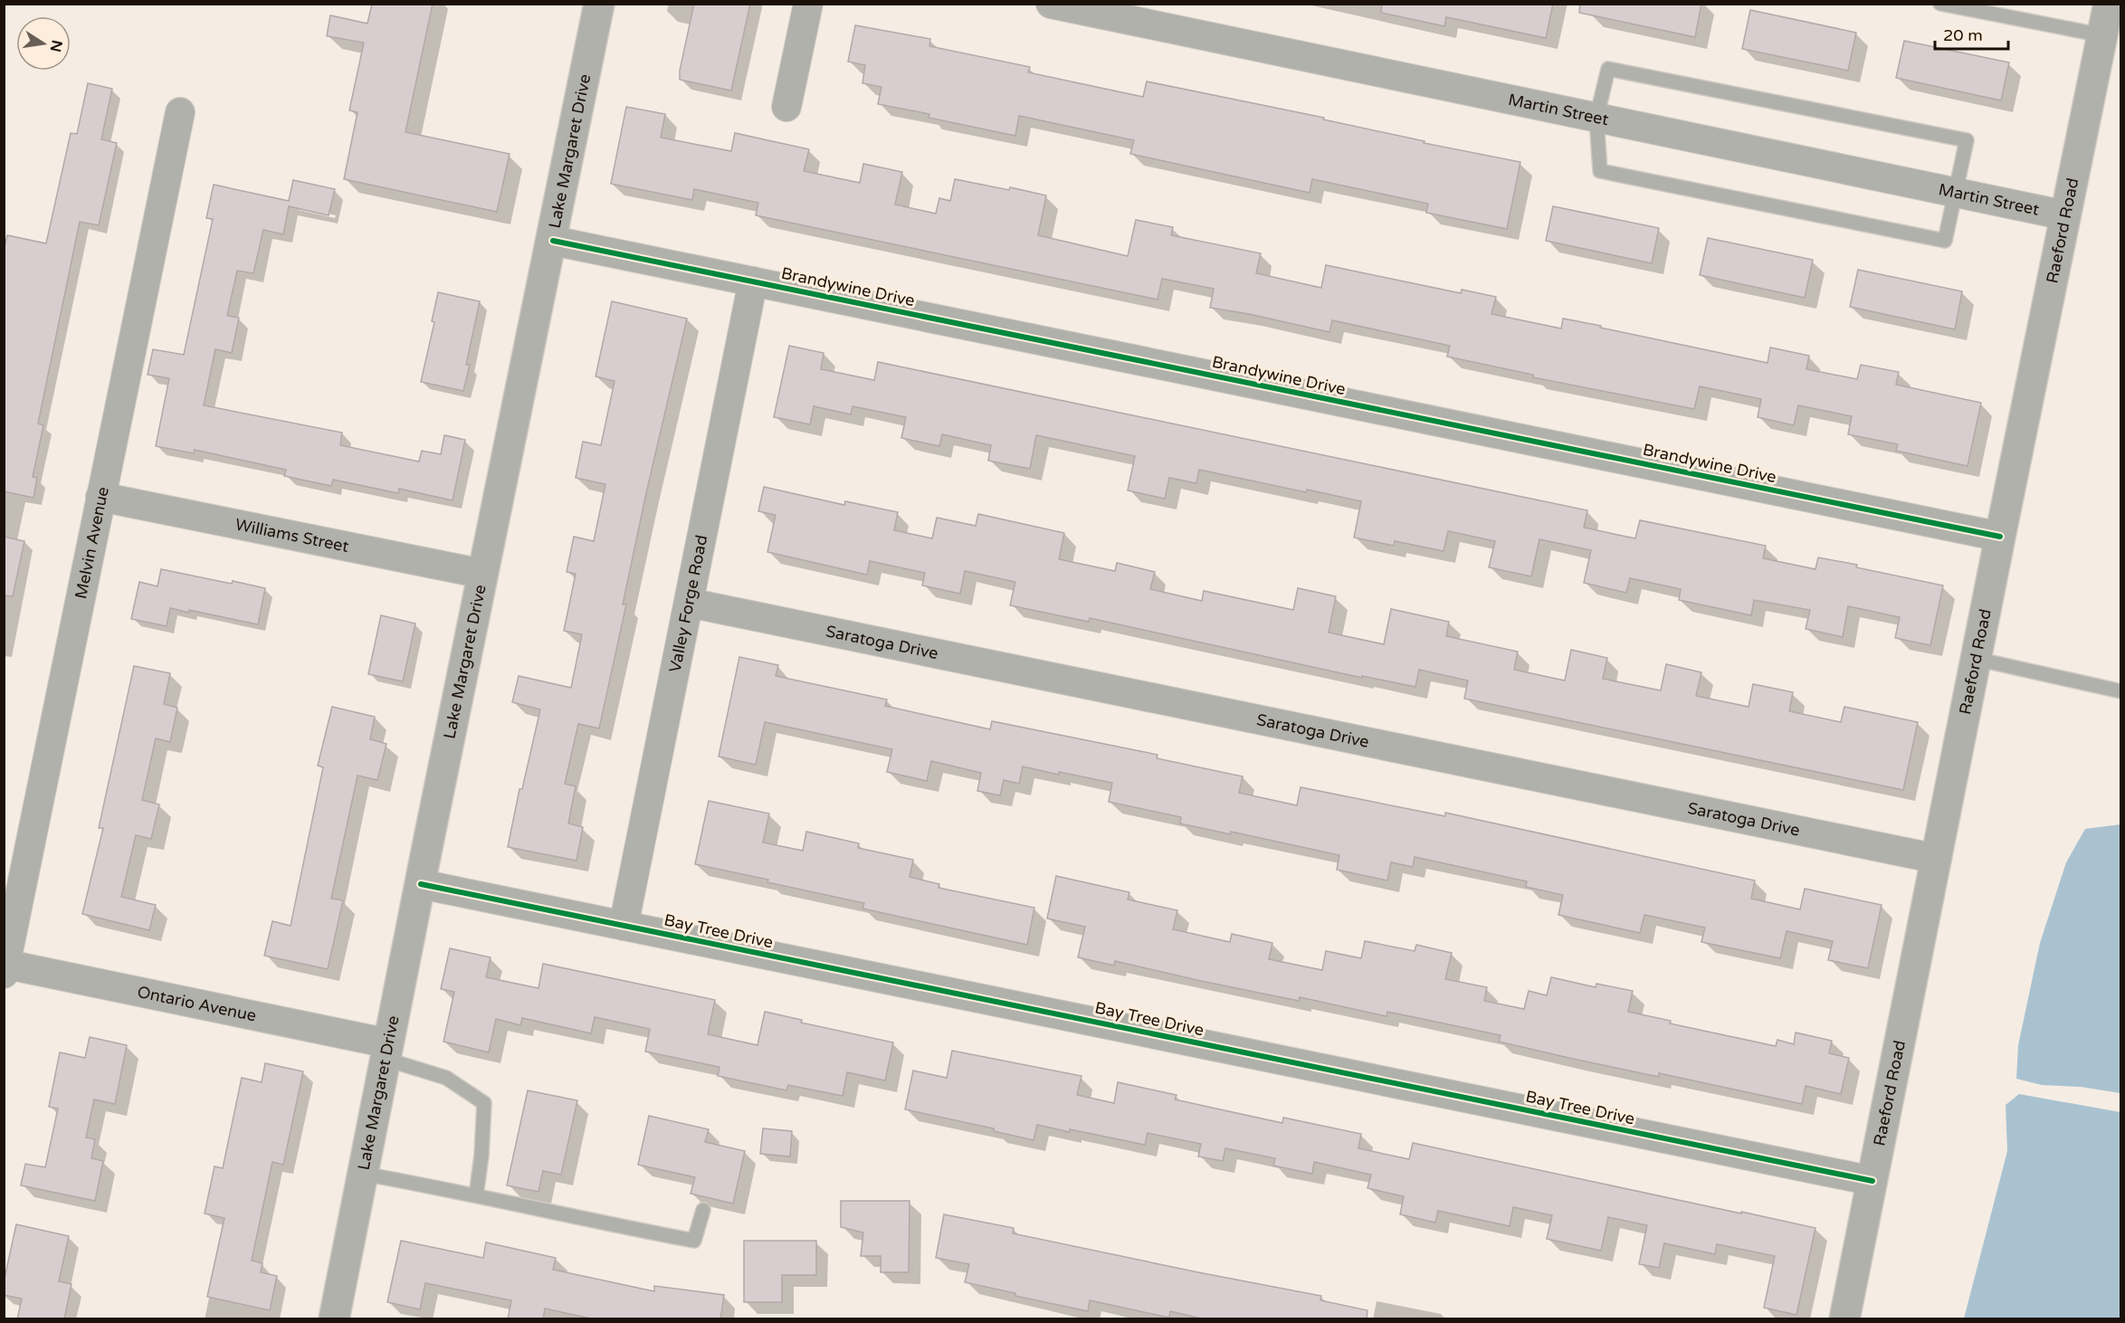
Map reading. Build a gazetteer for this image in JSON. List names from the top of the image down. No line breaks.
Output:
{"streets":{"street":["Martin Street","Lake Margaret Drive","Raeford Road","Brandywine Drive","Williams Street","Melvin Avenue","Valley Forge Road","Saratoga Drive","Bay Tree Drive","Ontario Avenue"]},"crossings":[["Martin Street","Raeford Road"],["Lake Margaret Drive","Brandywine Drive"],["Lake Margaret Drive","Williams Street"],["Lake Margaret Drive","Bay Tree Drive"],["Lake Margaret Drive","Ontario Avenue"],["Raeford Road","Brandywine Drive"],["Raeford Road","Saratoga Drive"],["Raeford Road","Bay Tree Drive"],["Brandywine Drive","Valley Forge Road"],["Williams Street","Melvin Avenue"],["Melvin Avenue","Ontario Avenue"],["Valley Forge Road","Saratoga Drive"],["Valley Forge Road","Bay Tree Drive"]],"scale_bar":"20 m","north":"right"}
